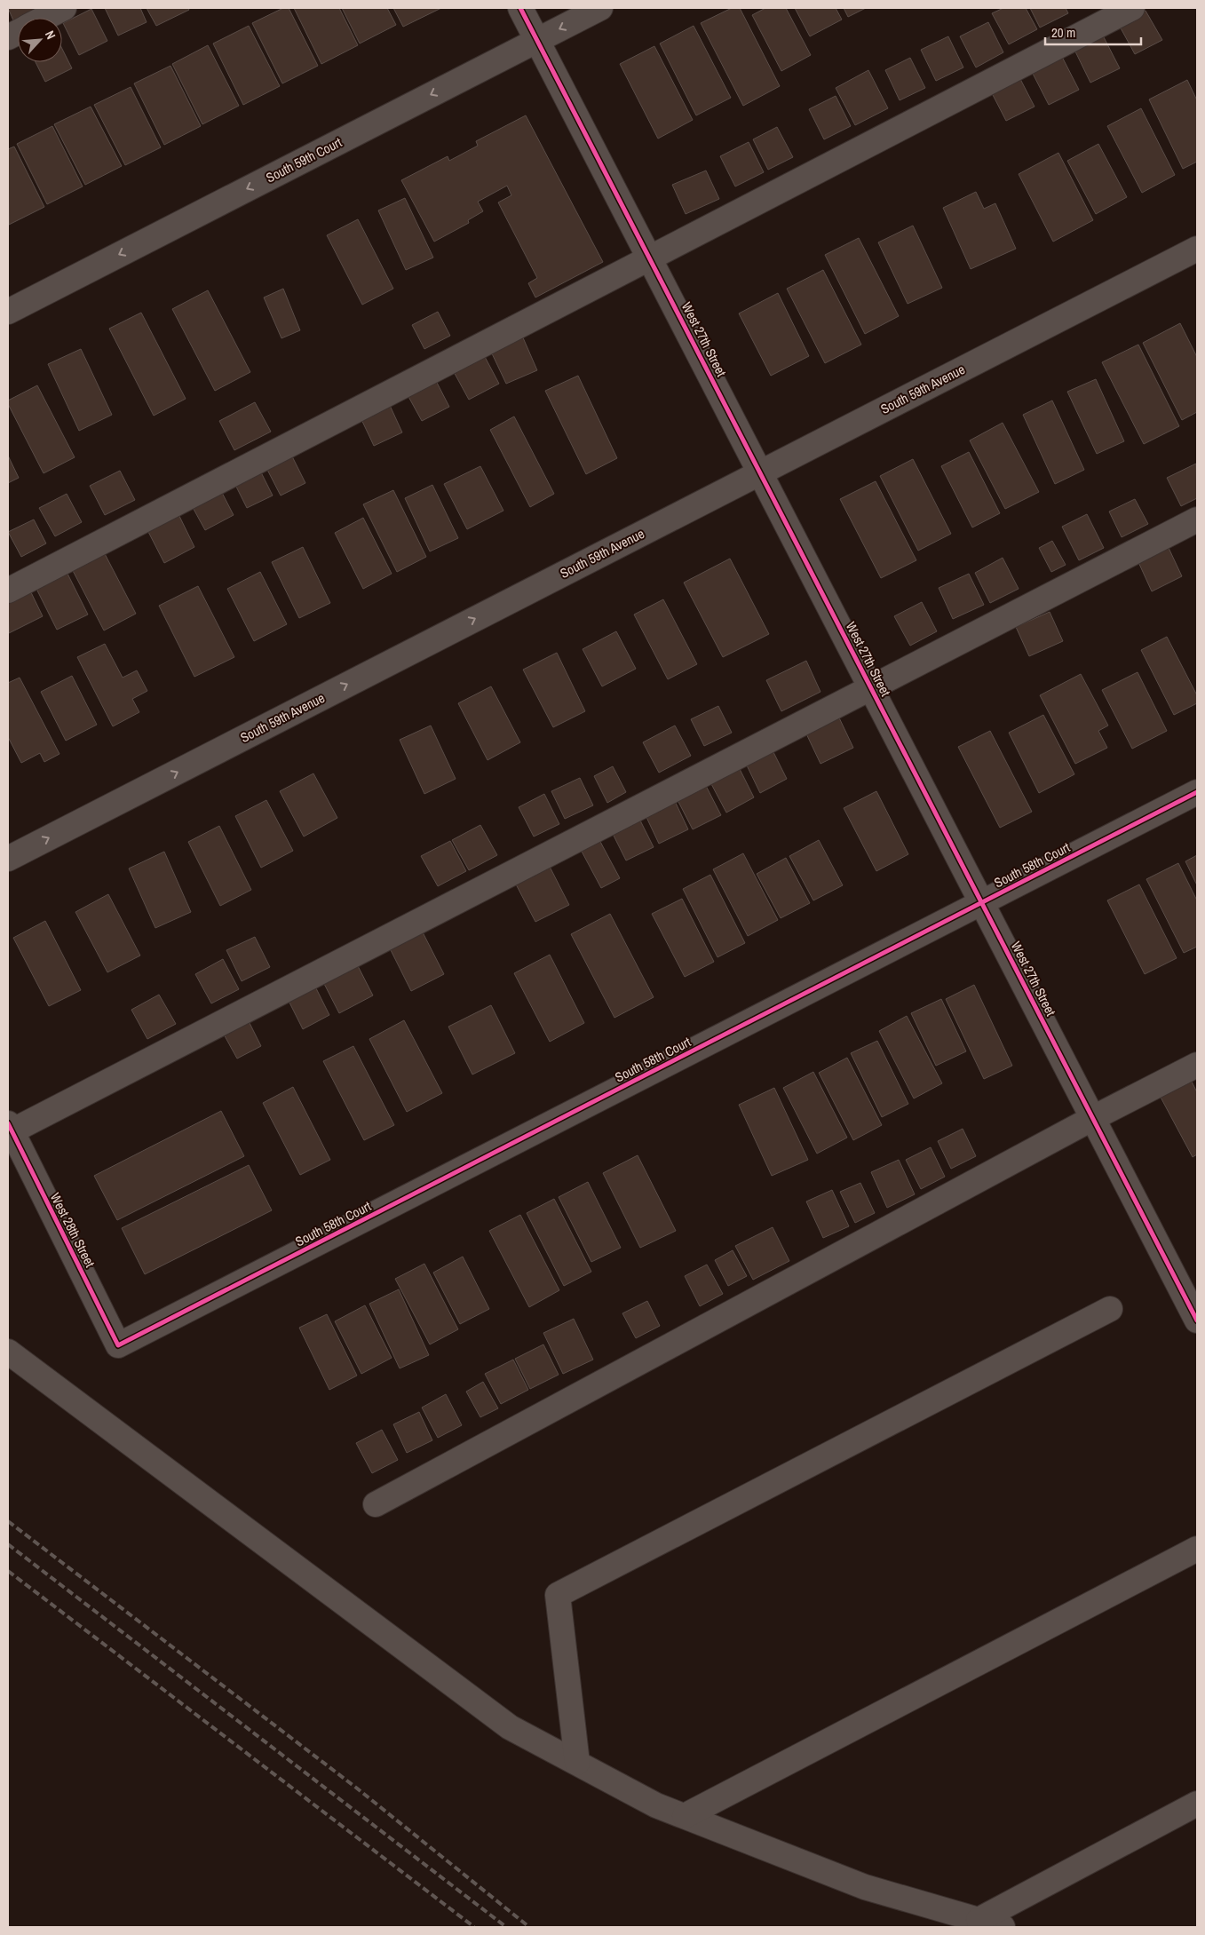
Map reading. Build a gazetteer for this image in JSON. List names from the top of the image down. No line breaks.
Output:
{"streets":{"street":["South 59th Court","West 27th Street","South 59th Avenue","South 58th Court","West 28th Street"]},"crossings":[["South 59th Court","West 27th Street"],["West 27th Street","South 59th Avenue"],["West 27th Street","South 58th Court"],["South 58th Court","West 28th Street"]],"one_way":["South 59th Court","South 59th Avenue"],"scale_bar":"20 m","north":"top right"}
